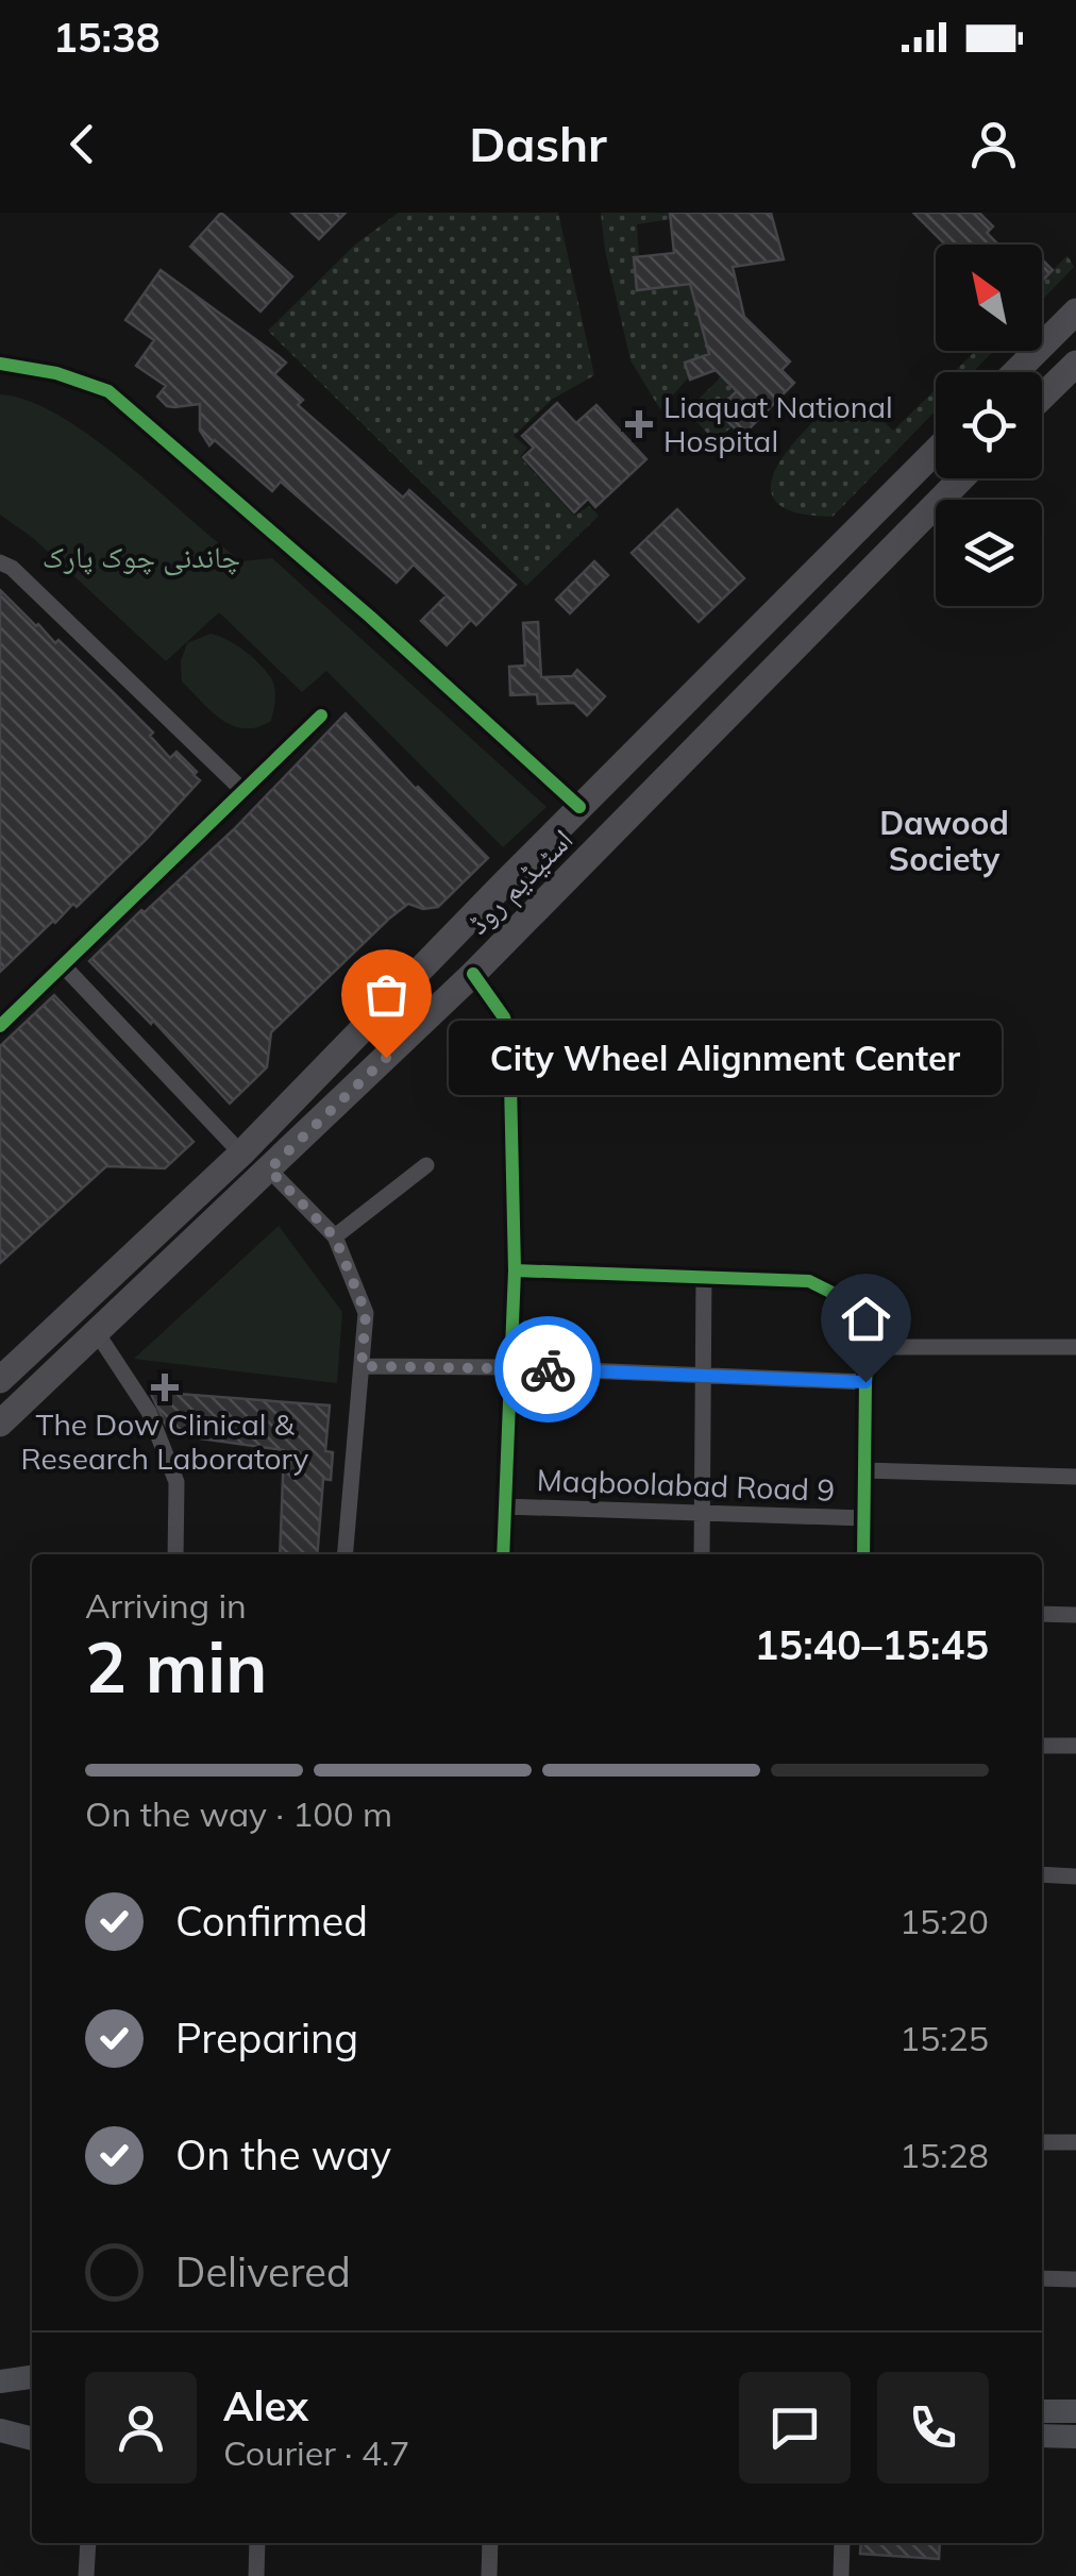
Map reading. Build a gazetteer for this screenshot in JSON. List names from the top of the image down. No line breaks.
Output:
{"streets":{"main road":["اسٹیڈیم روڈ"],"street":["Maqboolabad Road 9"]},"districts":["Dawood Society"],"parks":["چاندنی چوک پارک"],"places":{"health":["Liaquat National Hospital","The Dow Clinical & Research Laboratory"],"other":["City Wheel Alignment Center"]},"north":"top left","page":{"status":"15:38","header":"Dashr","bubble":"City Wheel Alignment Center","heading":["2 min","Arriving in","15:40–15:45"],"panel":["Alex","Courier · 4.7"],"bar":"On the way · 100 m","list":[["Confirmed","15:20"],["Preparing","15:25"],["On the way","15:28"],"Delivered"]}}
